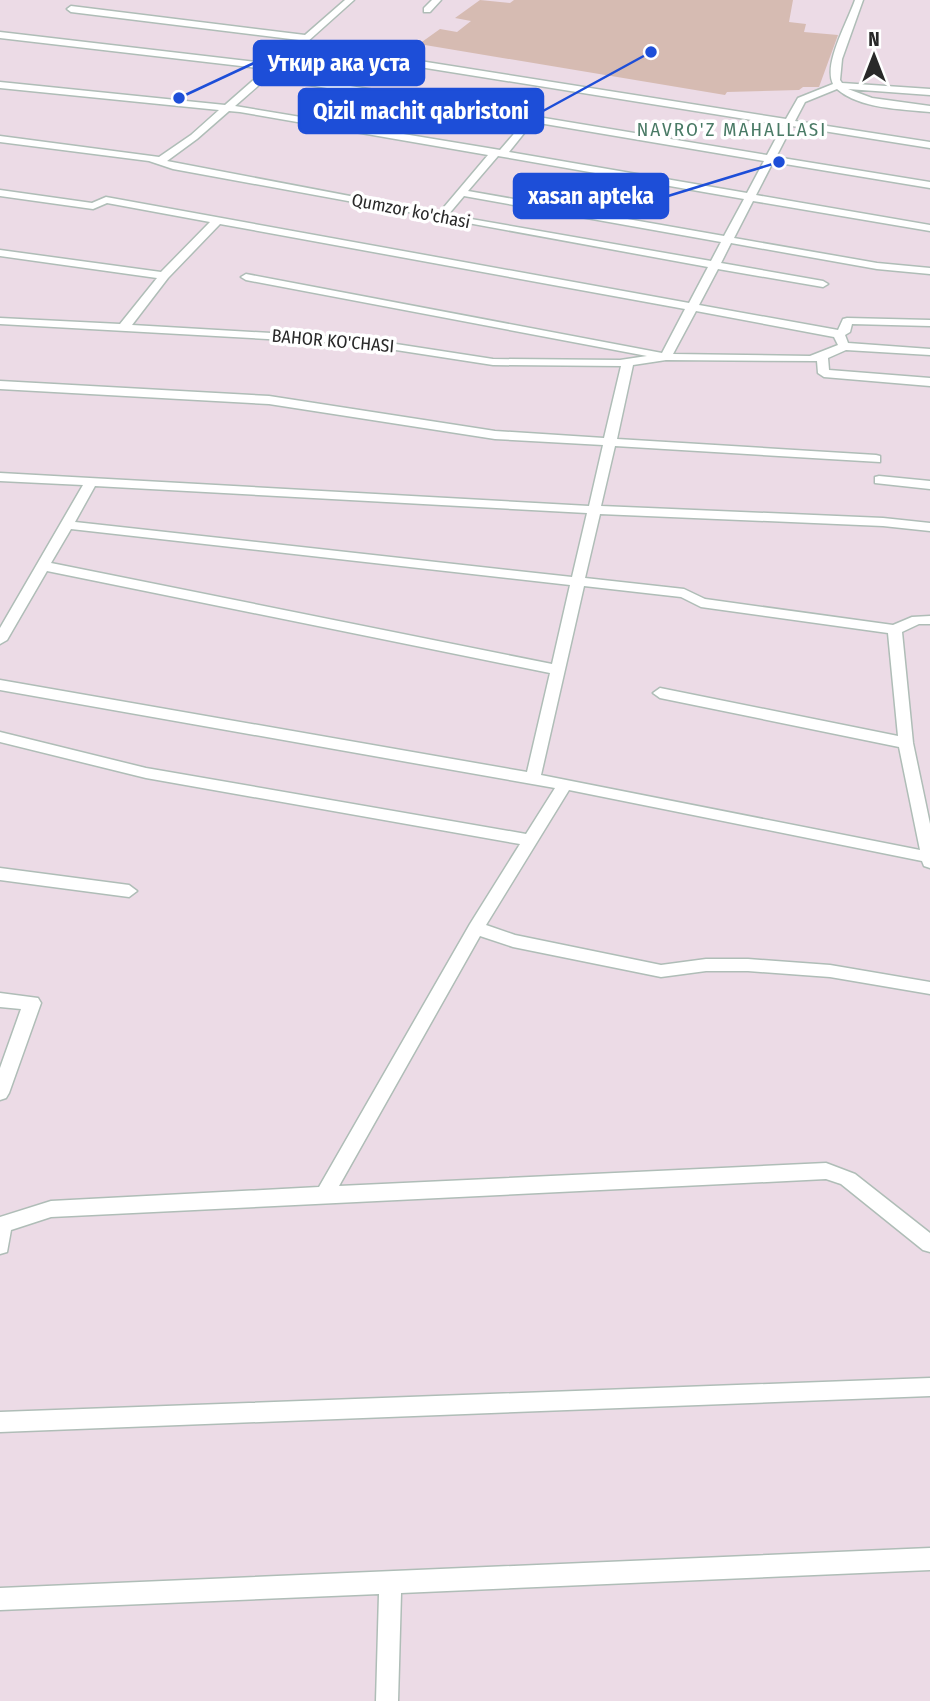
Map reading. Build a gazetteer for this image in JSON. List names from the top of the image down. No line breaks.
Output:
{"streets":{"street":["Qumzor ko'chasi","BAHOR KO'CHASI"]},"districts":["NAVRO'Z MAHALLASI"],"places":["Qizil machit qabristoni","Уткир ака уста","xasan apteka"],"north":"top"}
